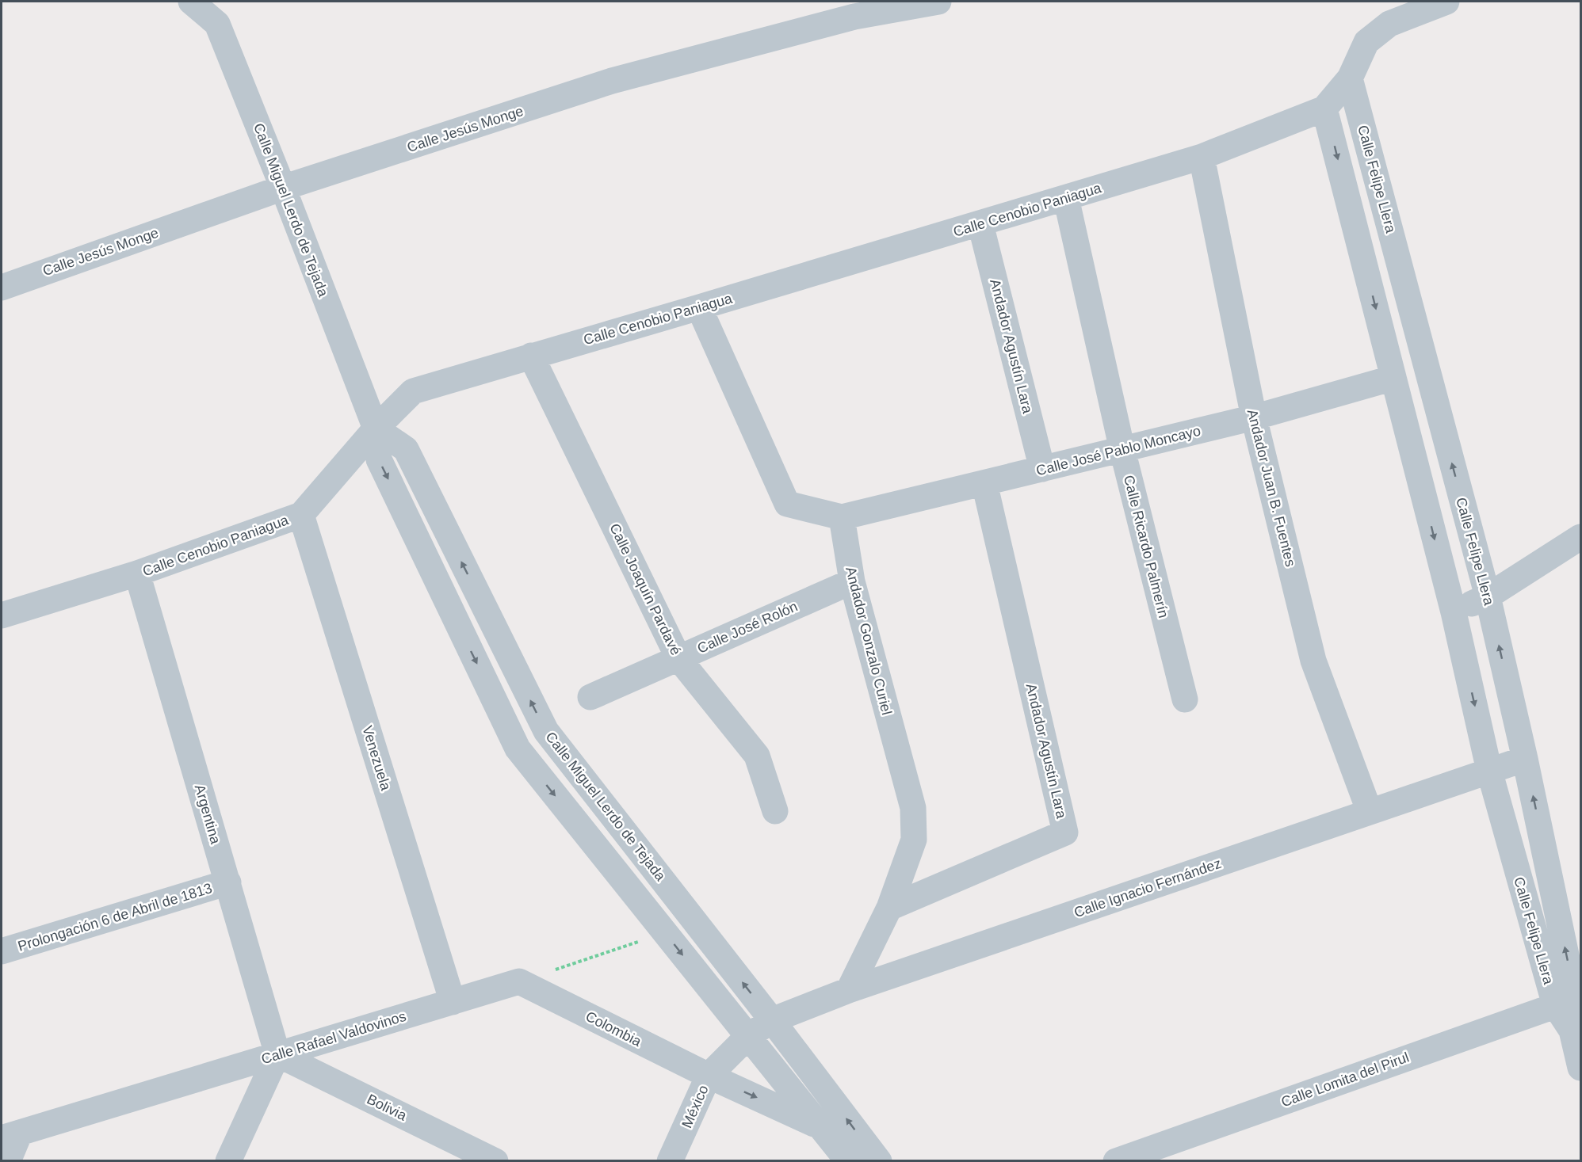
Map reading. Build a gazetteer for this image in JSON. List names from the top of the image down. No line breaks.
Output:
{"streets":{"street":["Calle Jesús Monge","Calle Felipe Llera","Calle Miguel Lerdo de Tejada","Calle Cenobio Paniagua","Andador Agustín Lara","Calle José Pablo Moncayo","Andador Juan B. Fuentes","Calle Ricardo Palmerín","Calle Joaquín Pardavé","Calle José Rolón","Andador Gonzalo Curiel","Venezuela","Argentina","Calle Ignacio Fernández","Prolongación 6 de Abril de 1813","Colombia","Calle Rafael Valdovinos","Calle Lomita del Pirul","México","Bolivia"]},"crossings":[["Calle Jesús Monge","Calle Miguel Lerdo de Tejada"],["Calle Felipe Llera","Calle Cenobio Paniagua"],["Calle Felipe Llera","Calle José Pablo Moncayo"],["Calle Felipe Llera","Calle Ignacio Fernández"],["Calle Felipe Llera","Calle Lomita del Pirul"],["Calle Miguel Lerdo de Tejada","Calle Cenobio Paniagua"],["Calle Miguel Lerdo de Tejada","Calle Ignacio Fernández"],["Calle Miguel Lerdo de Tejada","Colombia"],["Calle Miguel Lerdo de Tejada","México"],["Calle Cenobio Paniagua","Andador Agustín Lara"],["Calle Cenobio Paniagua","Andador Juan B. Fuentes"],["Calle Cenobio Paniagua","Calle Ricardo Palmerín"],["Calle Cenobio Paniagua","Calle Joaquín Pardavé"],["Calle Cenobio Paniagua","Venezuela"],["Calle Cenobio Paniagua","Argentina"],["Andador Agustín Lara","Calle José Pablo Moncayo"],["Andador Agustín Lara","Andador Gonzalo Curiel"],["Calle José Pablo Moncayo","Andador Juan B. Fuentes"],["Calle José Pablo Moncayo","Calle Ricardo Palmerín"],["Calle José Pablo Moncayo","Andador Gonzalo Curiel"],["Andador Juan B. Fuentes","Calle Ignacio Fernández"],["Calle Joaquín Pardavé","Calle José Rolón"],["Calle José Rolón","Andador Gonzalo Curiel"],["Andador Gonzalo Curiel","Calle Ignacio Fernández"],["Venezuela","Calle Rafael Valdovinos"],["Argentina","Prolongación 6 de Abril de 1813"],["Argentina","Calle Rafael Valdovinos"],["Argentina","Bolivia"],["Calle Ignacio Fernández","México"],["Colombia","Calle Rafael Valdovinos"],["Colombia","México"],["Calle Rafael Valdovinos","Bolivia"]],"one_way":["Colombia"]}
